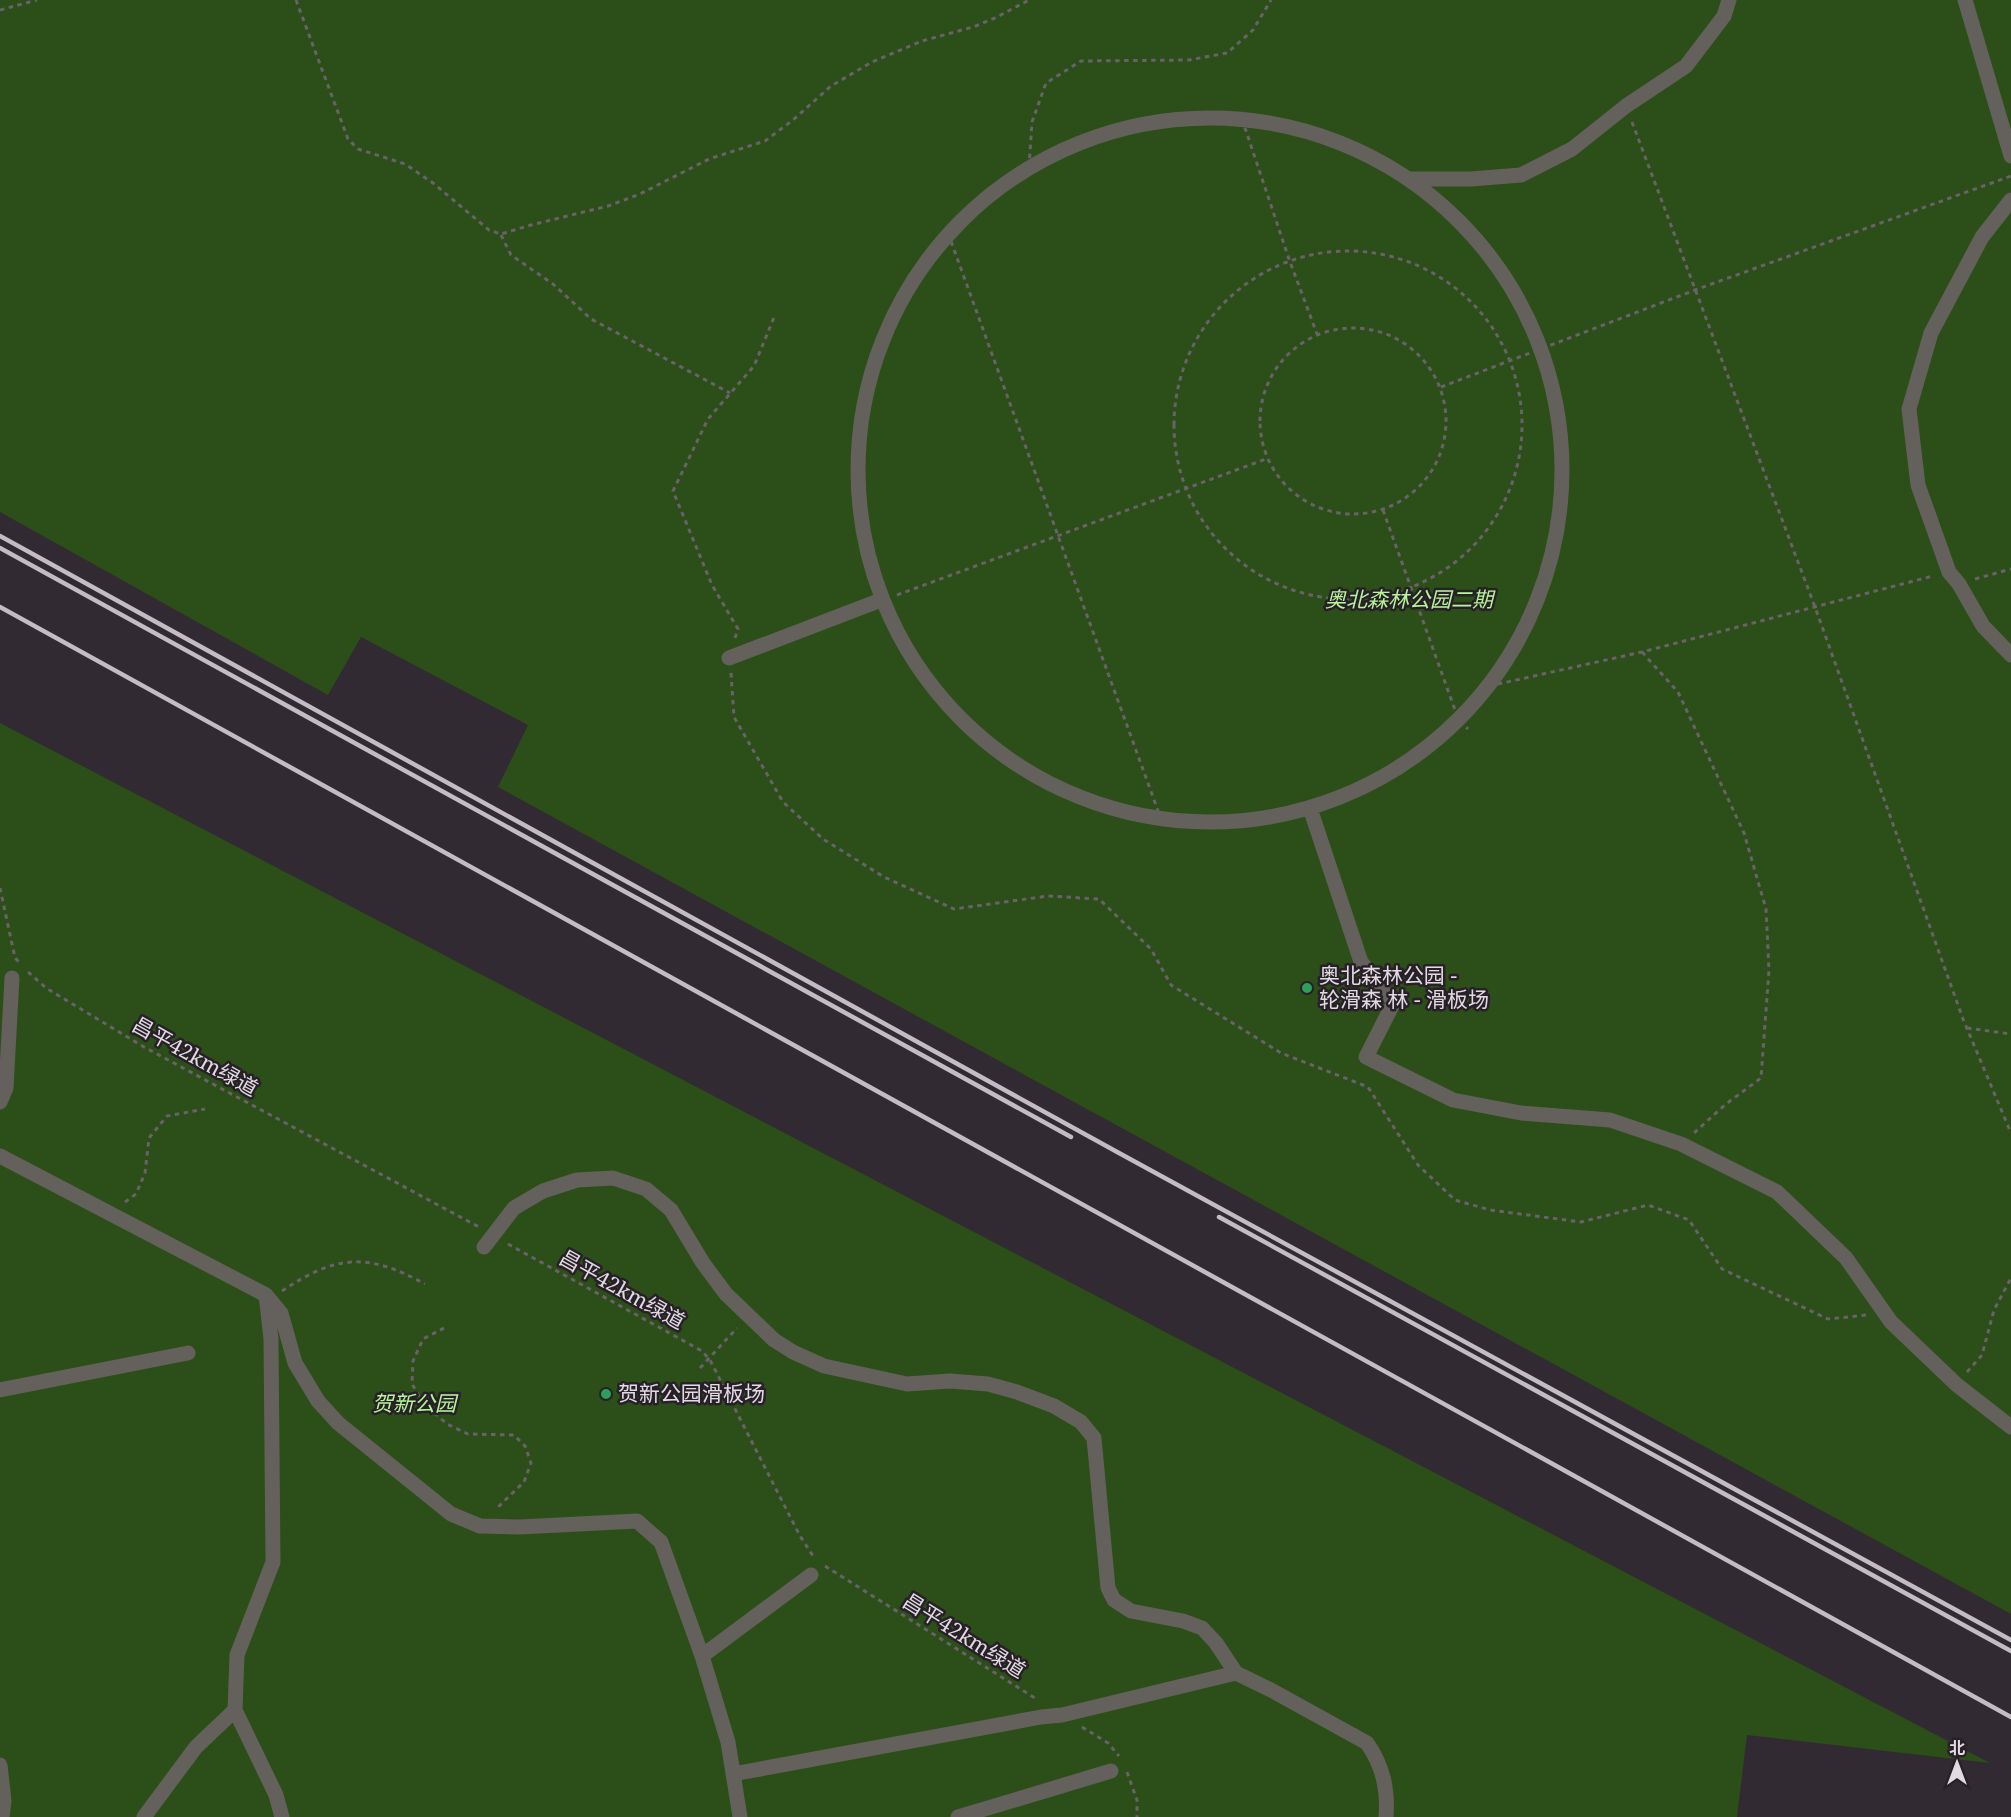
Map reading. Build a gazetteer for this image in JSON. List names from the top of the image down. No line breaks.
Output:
{"streets":{"path":["昌平42km绿道"]},"parks":["奥北森林公园二期","贺新公园"],"places":["奥北森林公园 - 轮滑森 林 - 滑板场","贺新公园滑板场"],"north":"top"}
